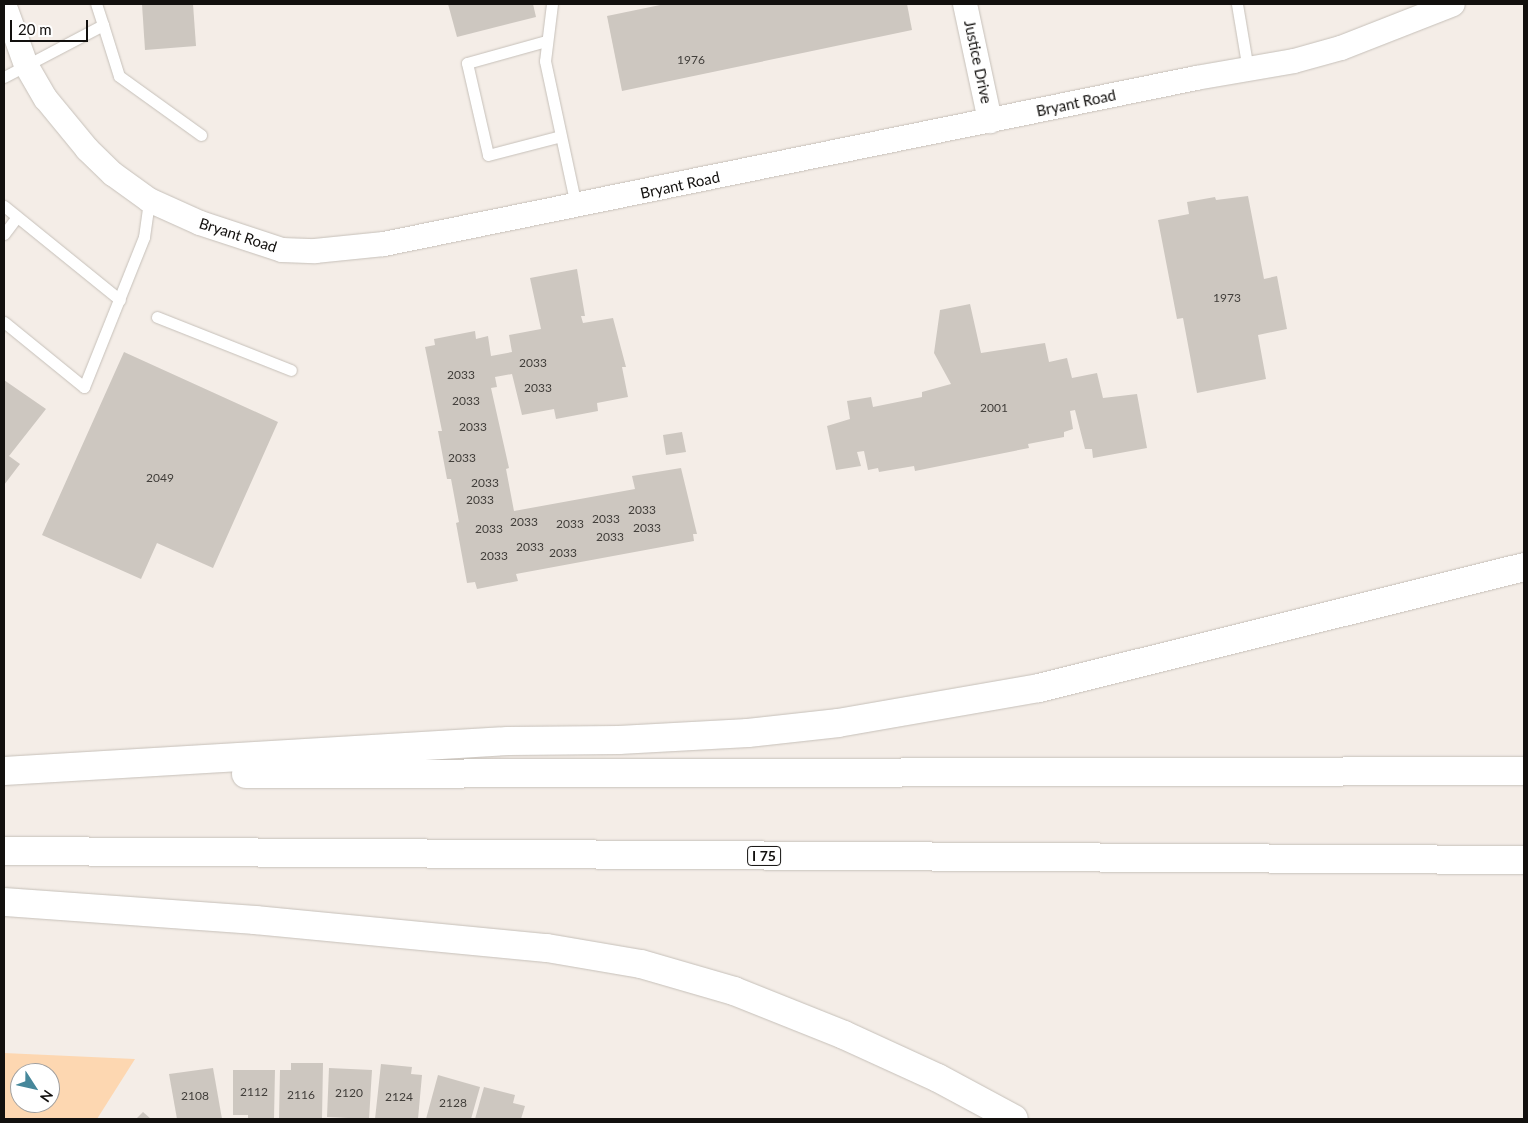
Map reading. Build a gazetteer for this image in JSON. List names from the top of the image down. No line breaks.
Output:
{"streets":{"highway":["I 75"],"street":["Justice Drive","Bryant Road"]},"crossings":[["Justice Drive","Bryant Road"]],"house_numbers":["1976","1973","2033","2033","2033","2033","2001","2033","2033","2049","2033","2033","2033","2033","2033","2033","2033","2033","2033","2033","2033","2033","2112","2120","2116","2108","2124","2128"],"scale_bar":"20 m","north":"bottom right"}
